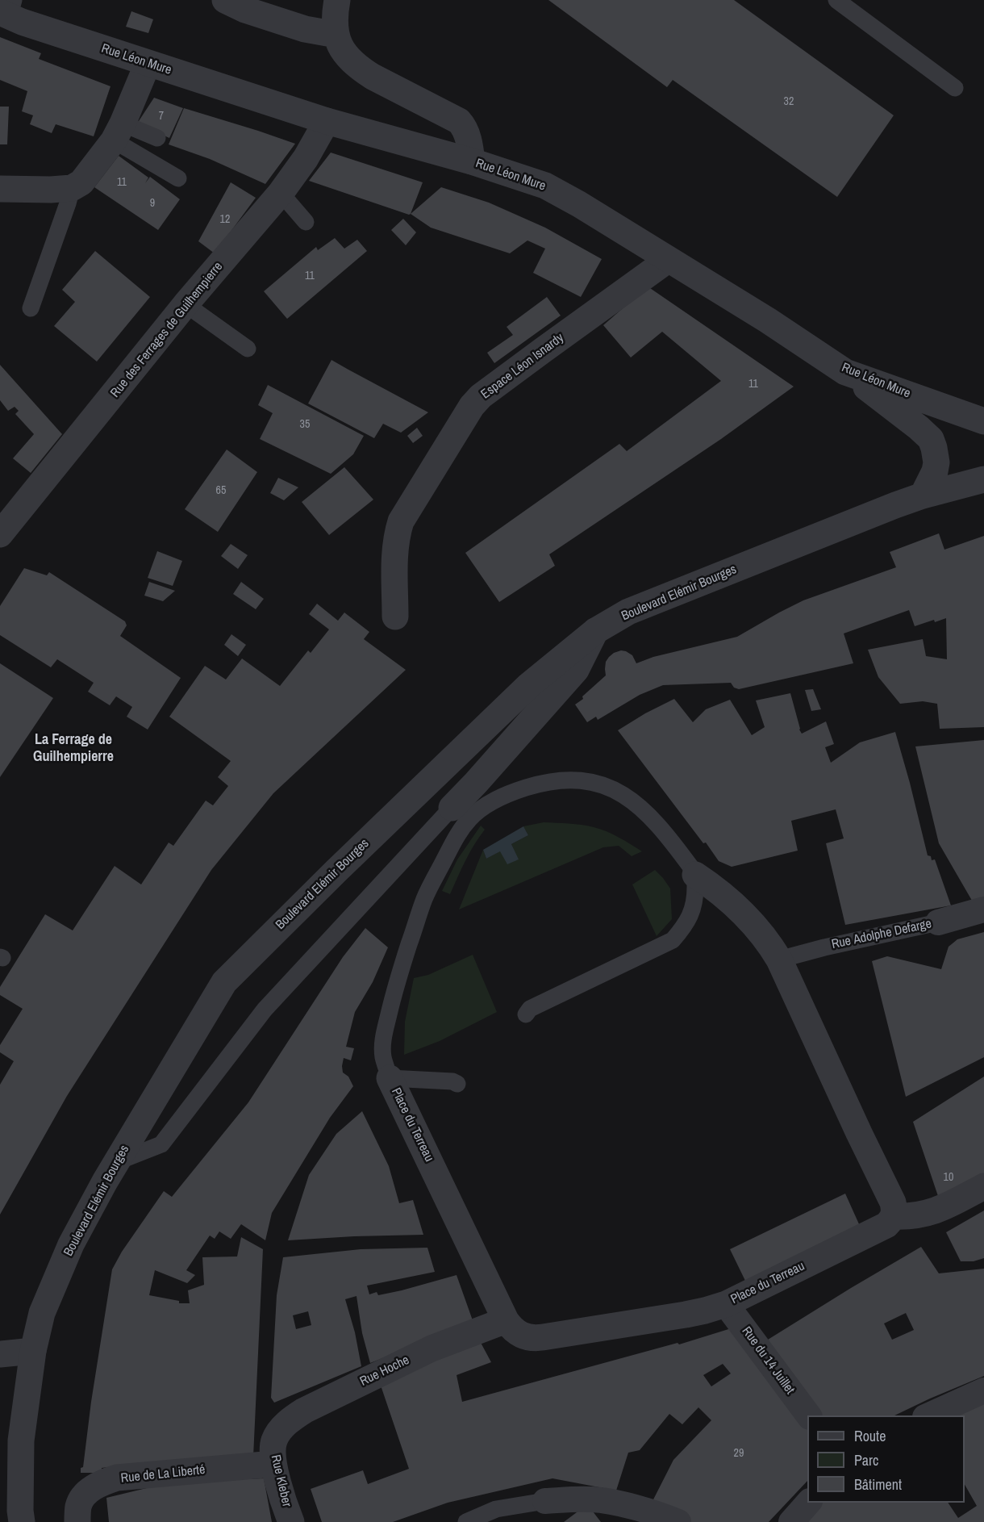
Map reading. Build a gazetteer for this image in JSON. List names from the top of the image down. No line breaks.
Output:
{"streets":{"street":["Rue Léon Mure","Rue des Ferrages de Guilhempierre","Espace Léon Isnardy","Boulevard Elémir Bourges","Rue Adolphe Defarge","Place du Terreau","Rue du 14 Juillet","Rue Hoche","Rue de La Liberté","Rue Kleber"]},"crossings":[["Rue Léon Mure","Rue des Ferrages de Guilhempierre"],["Rue Léon Mure","Espace Léon Isnardy"],["Place du Terreau","Rue du 14 Juillet"],["Place du Terreau","Rue Hoche"],["Rue Hoche","Rue de La Liberté"],["Rue Hoche","Rue Kleber"],["Rue de La Liberté","Rue Kleber"]],"districts":["La Ferrage de Guilhempierre"],"house_numbers":["32","7","11","9","12","11","11","35","65","10","29"],"legend":["Route","Parc","Bâtiment"]}
